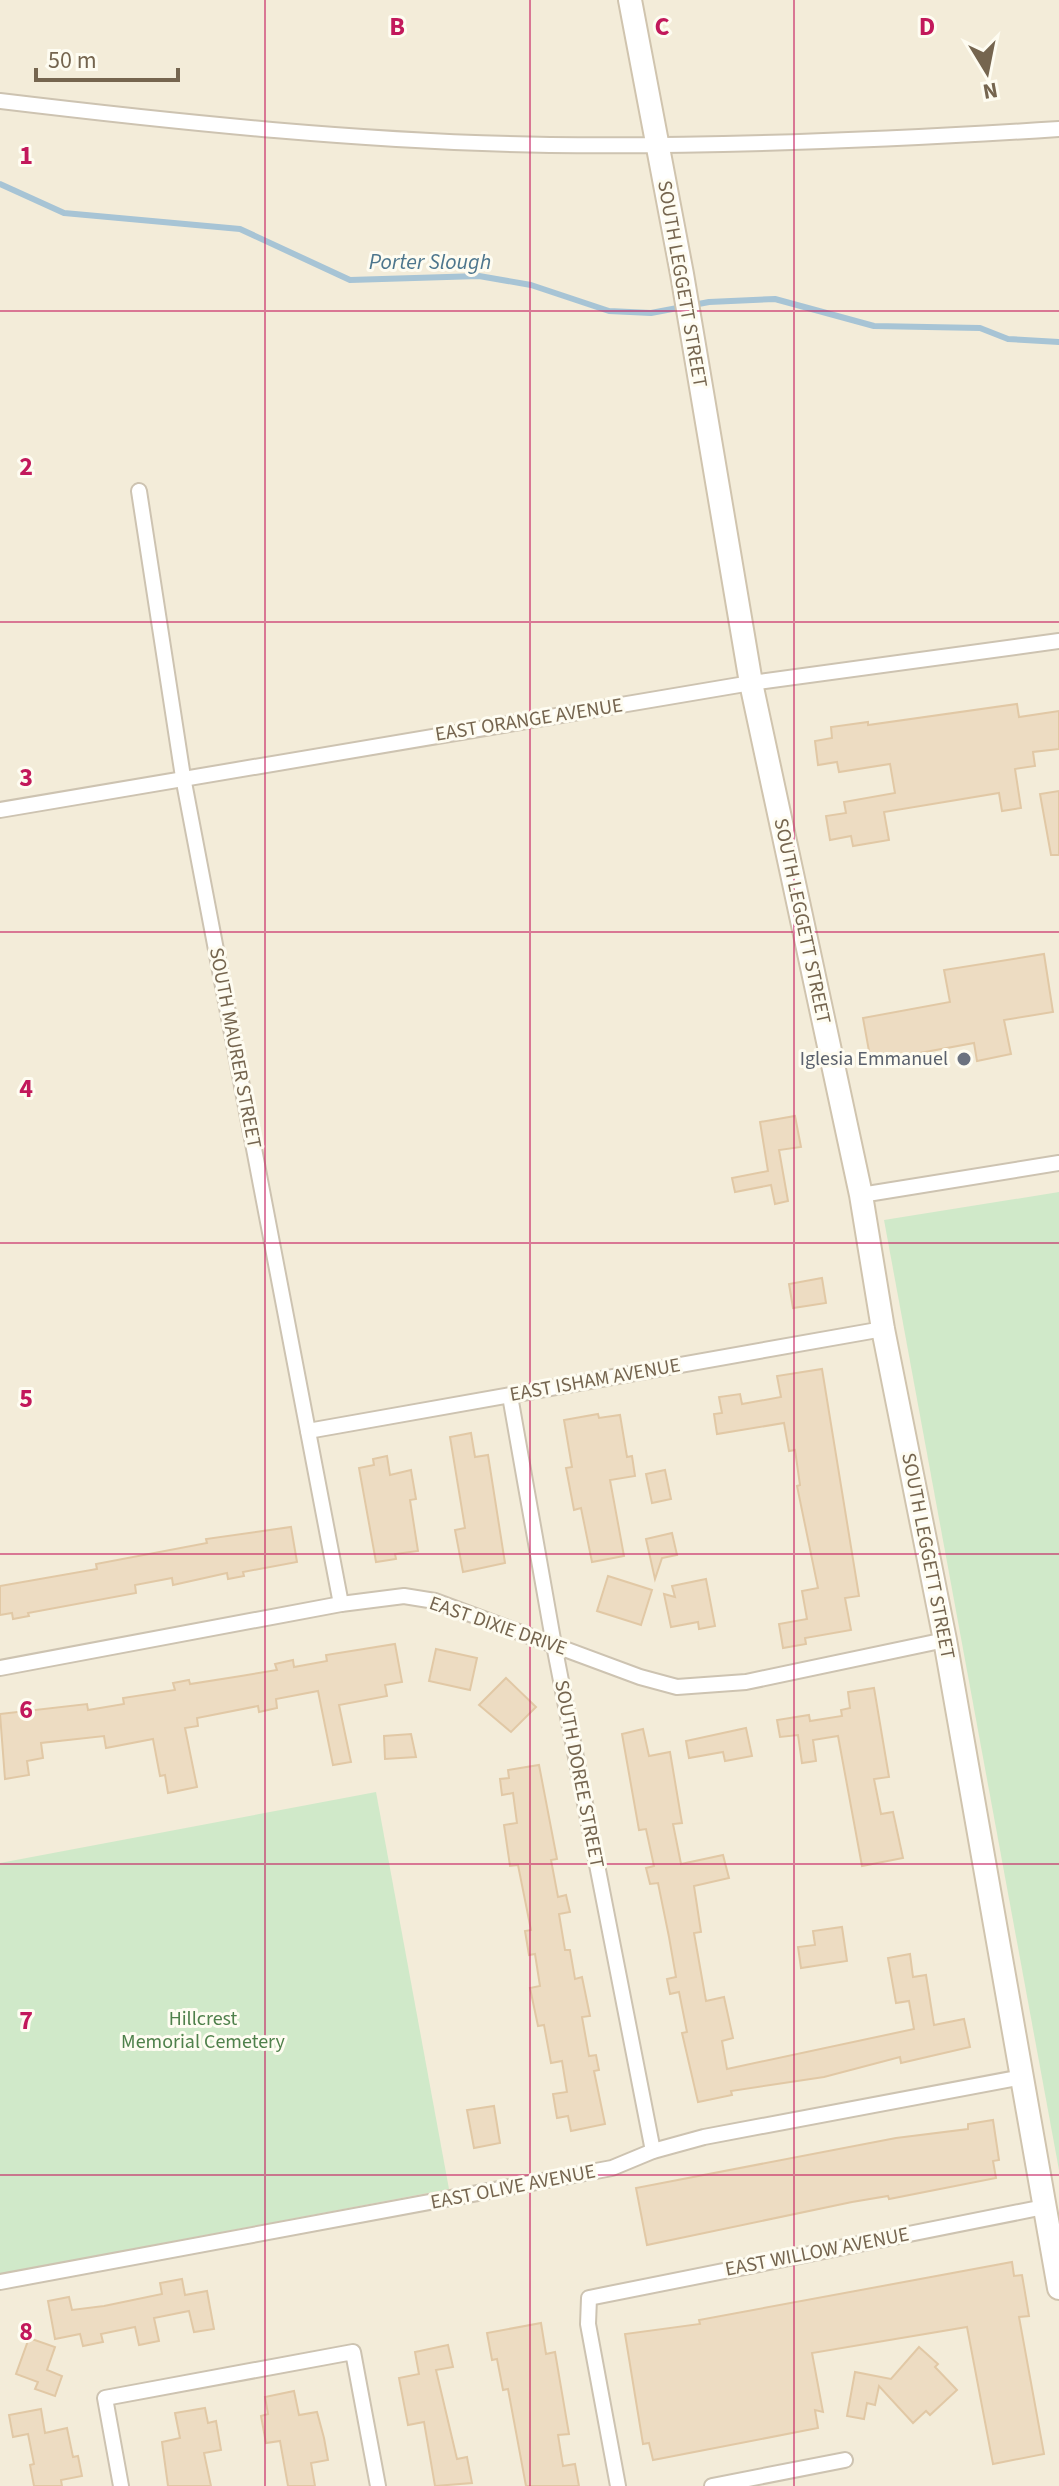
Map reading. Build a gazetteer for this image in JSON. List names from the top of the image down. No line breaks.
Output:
{"streets":{"street":["SOUTH LEGGETT STREET","EAST ORANGE AVENUE","SOUTH MAURER STREET","EAST ISHAM AVENUE","EAST DIXIE DRIVE","SOUTH DOREE STREET","EAST OLIVE AVENUE","EAST WILLOW AVENUE"]},"crossings":[["SOUTH LEGGETT STREET","EAST ORANGE AVENUE"],["SOUTH LEGGETT STREET","EAST ISHAM AVENUE"],["SOUTH LEGGETT STREET","EAST DIXIE DRIVE"],["SOUTH LEGGETT STREET","EAST OLIVE AVENUE"],["SOUTH LEGGETT STREET","EAST WILLOW AVENUE"],["EAST ORANGE AVENUE","SOUTH MAURER STREET"],["SOUTH MAURER STREET","EAST ISHAM AVENUE"],["SOUTH MAURER STREET","EAST DIXIE DRIVE"],["EAST ISHAM AVENUE","SOUTH DOREE STREET"],["EAST DIXIE DRIVE","SOUTH DOREE STREET"],["SOUTH DOREE STREET","EAST OLIVE AVENUE"]],"water":["Porter Slough"],"parks":["Hillcrest Memorial Cemetery"],"places":["Iglesia Emmanuel"],"scale_bar":"50 m","north":"bottom","grid":{"columns":["B","C","D"],"rows":["1","2","3","4","5","6","7","8"]}}
